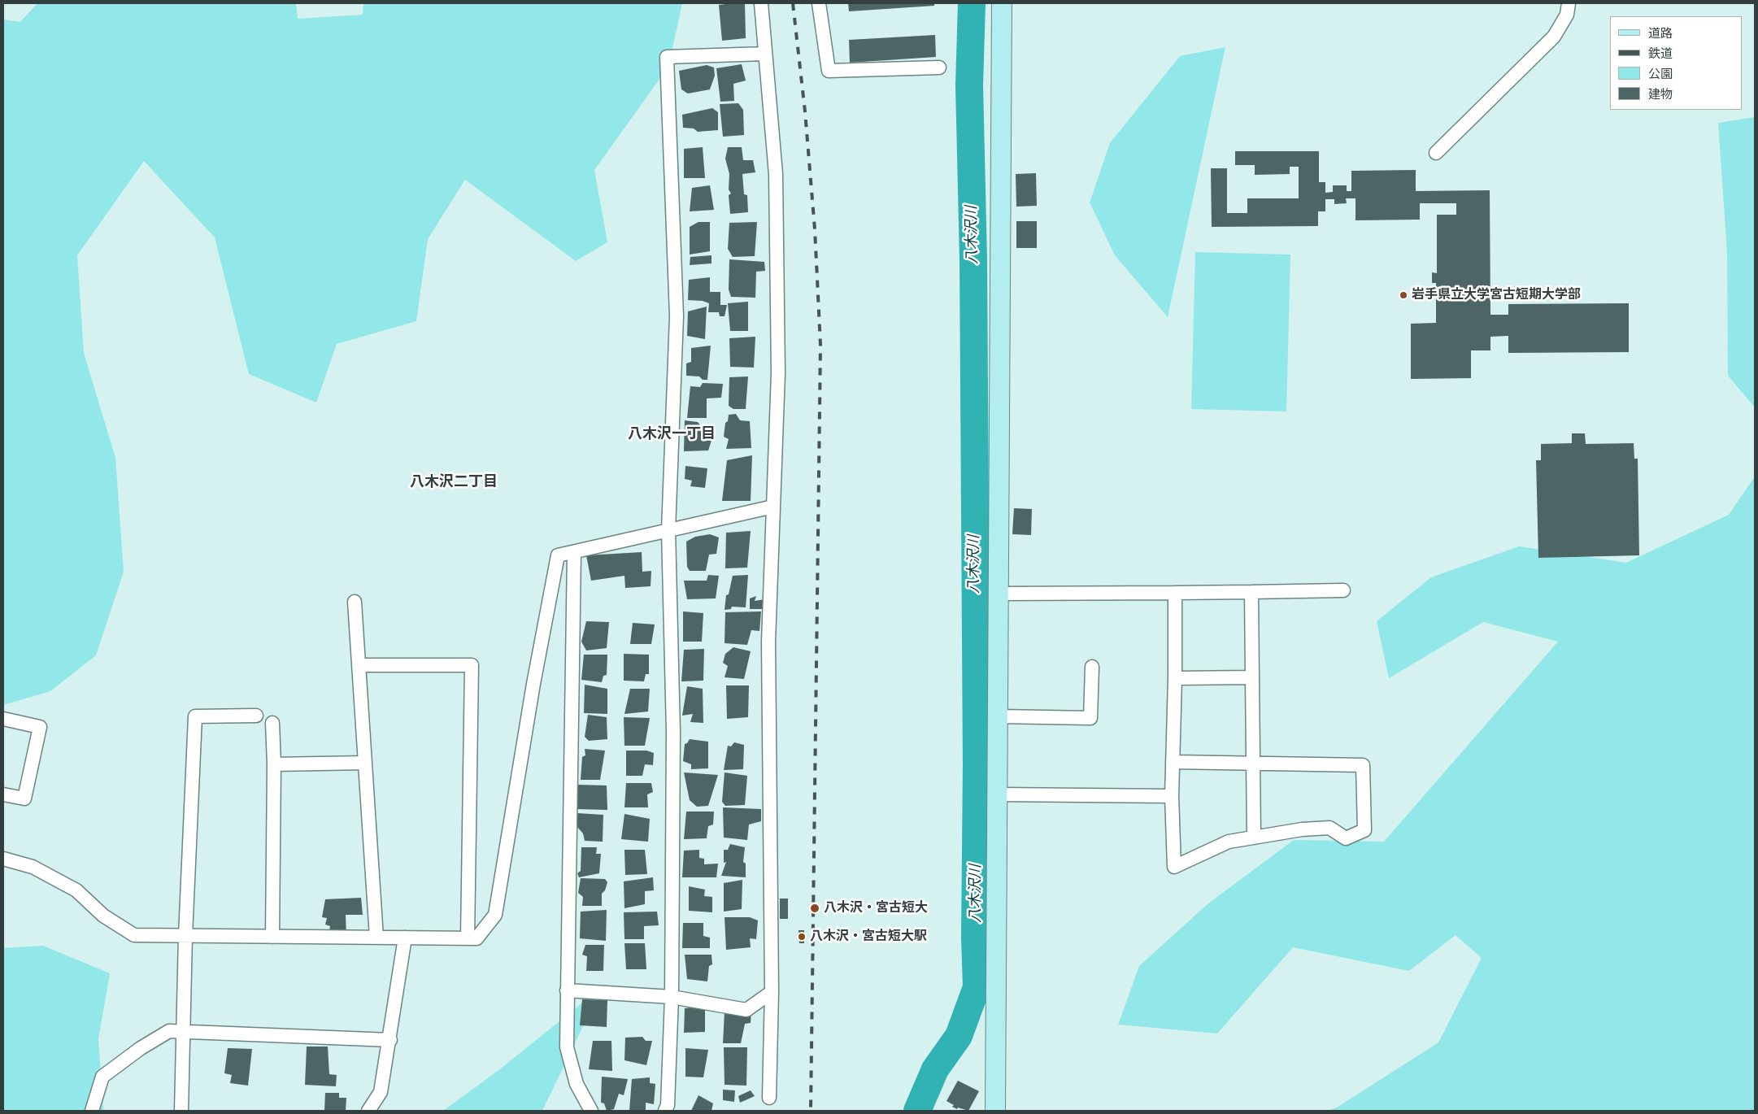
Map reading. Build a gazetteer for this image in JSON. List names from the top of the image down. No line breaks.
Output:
{"districts":["八木沢一丁目","八木沢二丁目"],"water":["八木沢川"],"places":["岩手県立大学宮古短期大学部","八木沢・宮古短大","八木沢・宮古短大駅"],"legend":["道路","鉄道","公園","建物"]}
